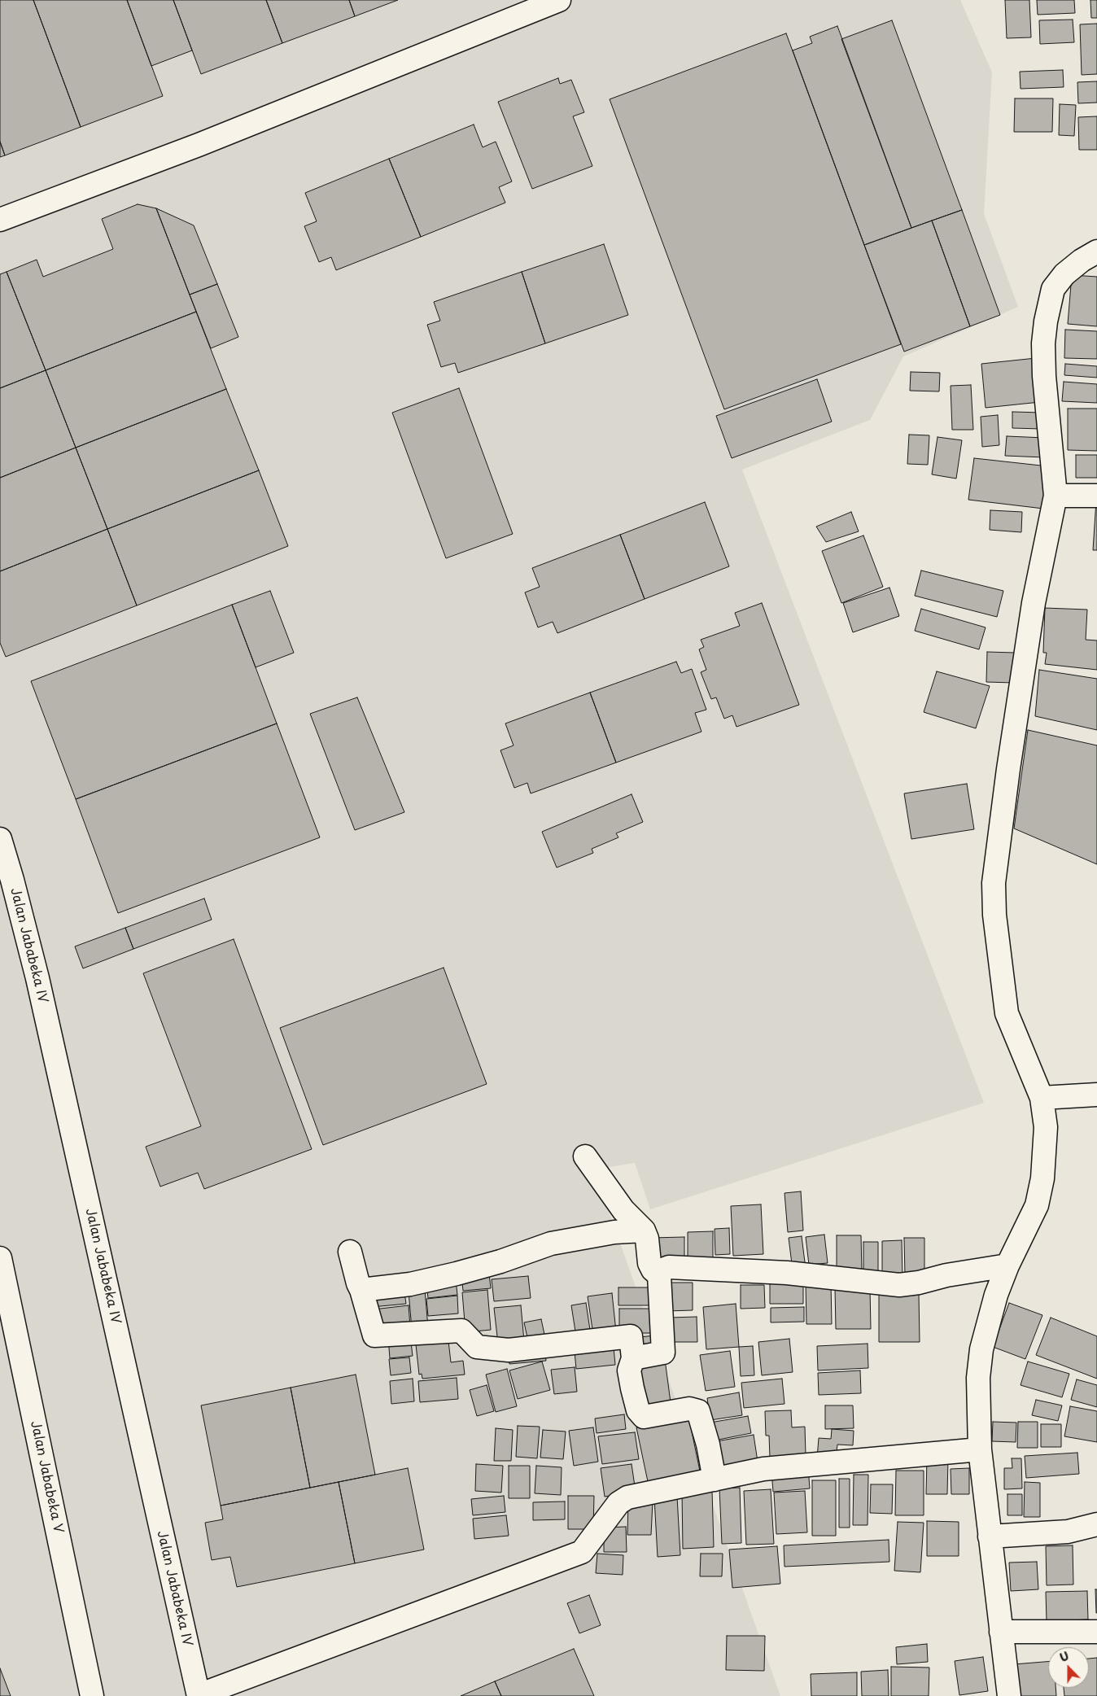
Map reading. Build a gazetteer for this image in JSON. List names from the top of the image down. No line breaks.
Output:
{"streets":{"street":["Jalan Jababeka IV","Jalan Jababeka V"]},"north":"top"}
